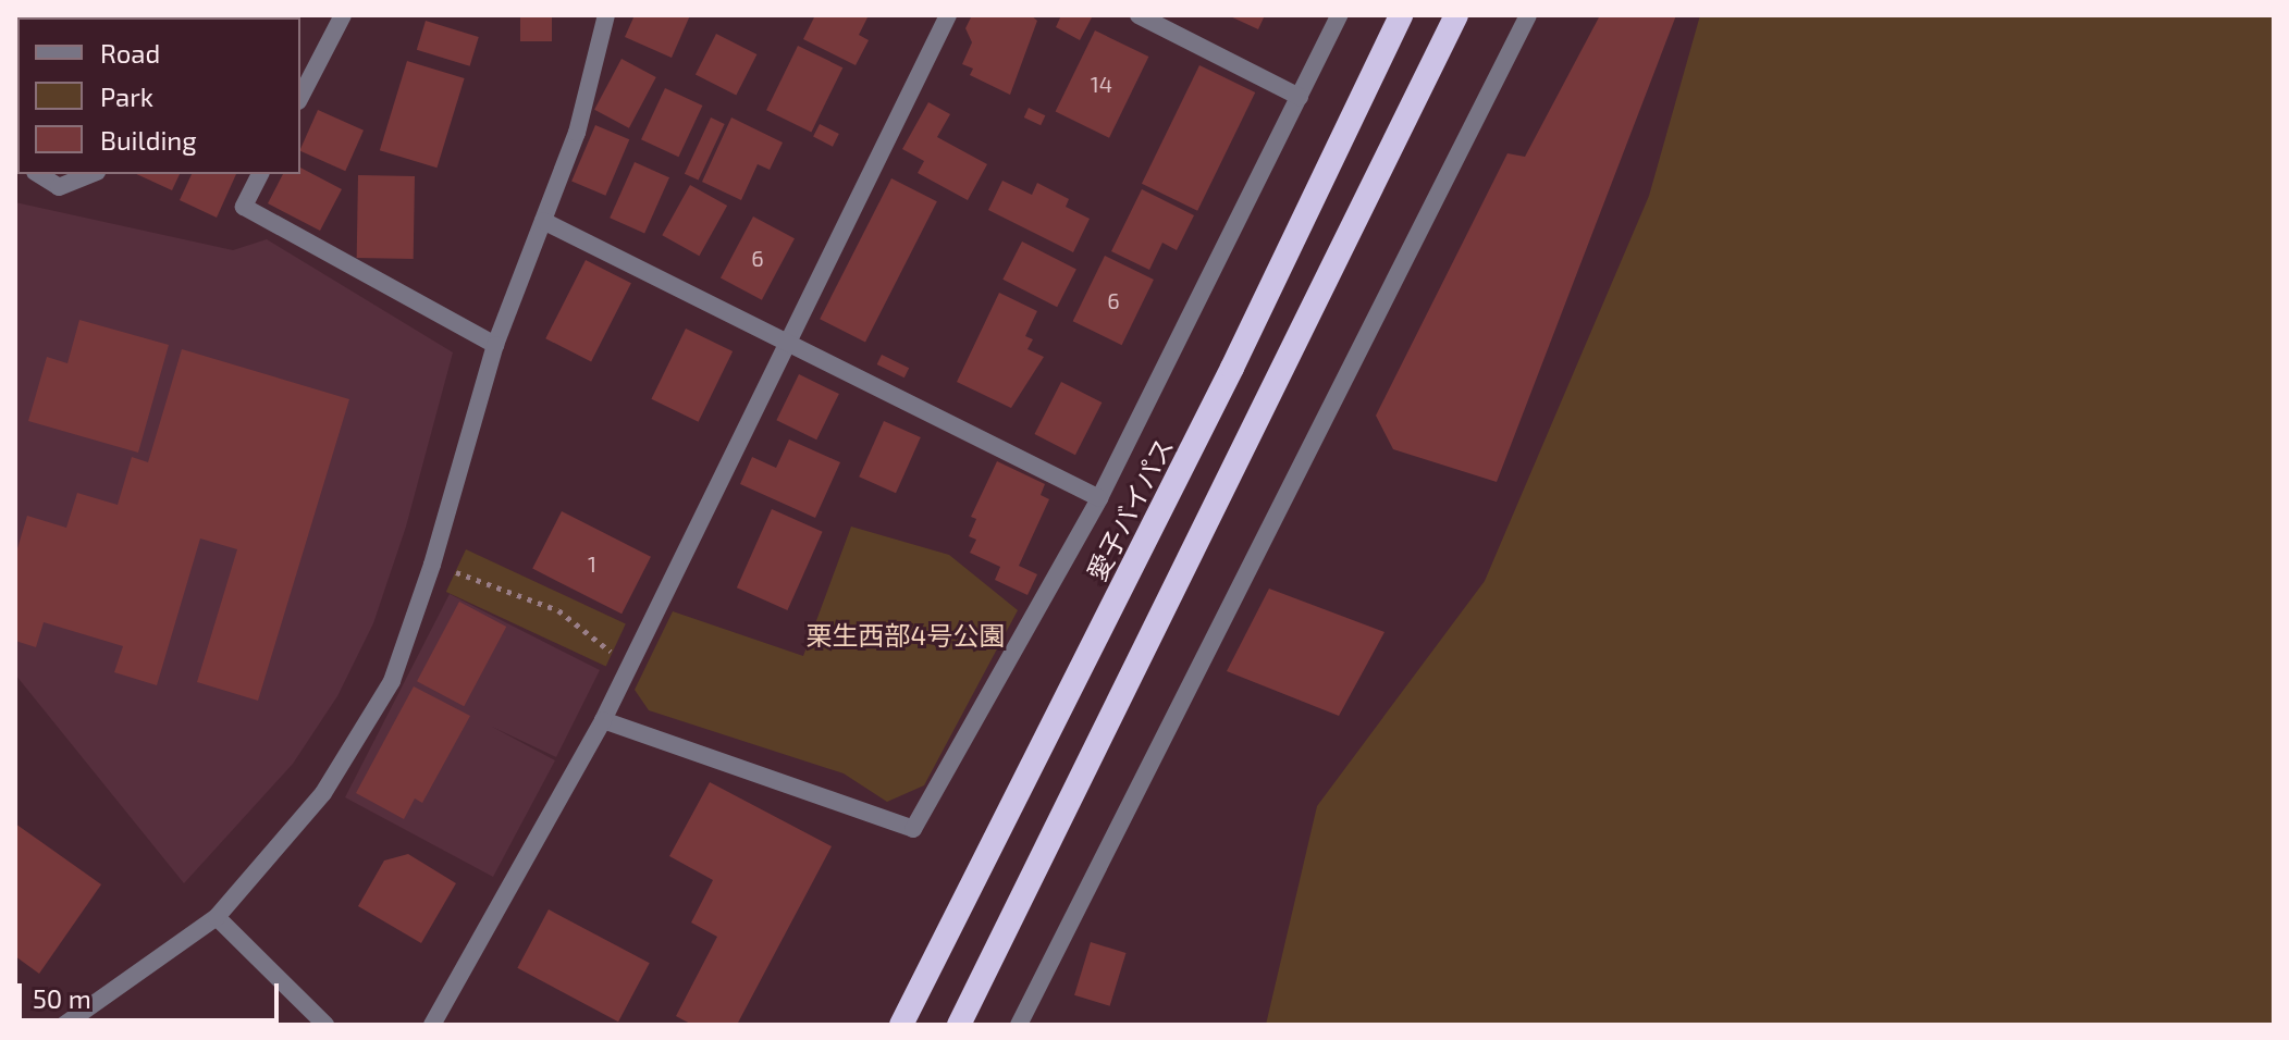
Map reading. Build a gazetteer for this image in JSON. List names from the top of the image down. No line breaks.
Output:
{"streets":{"highway":["愛子バイパス"]},"parks":["栗生西部4号公園"],"house_numbers":["14","6","6","1"],"legend":["Road","Park","Building"],"scale_bar":"50 m"}
